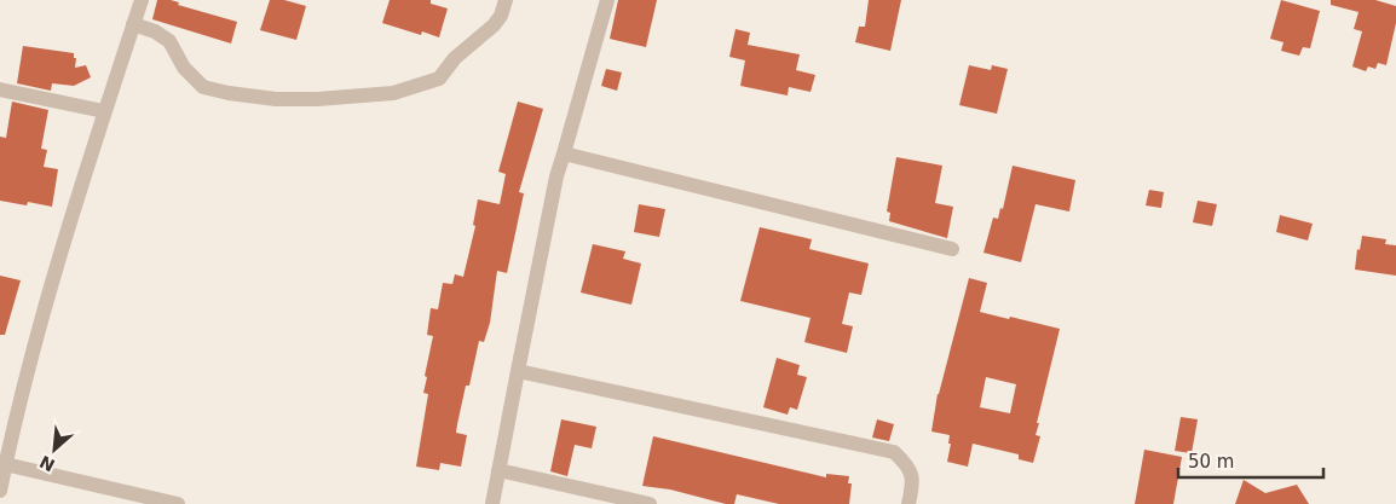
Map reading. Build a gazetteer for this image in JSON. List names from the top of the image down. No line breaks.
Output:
{"scale_bar":"50 m","north":"bottom left"}
